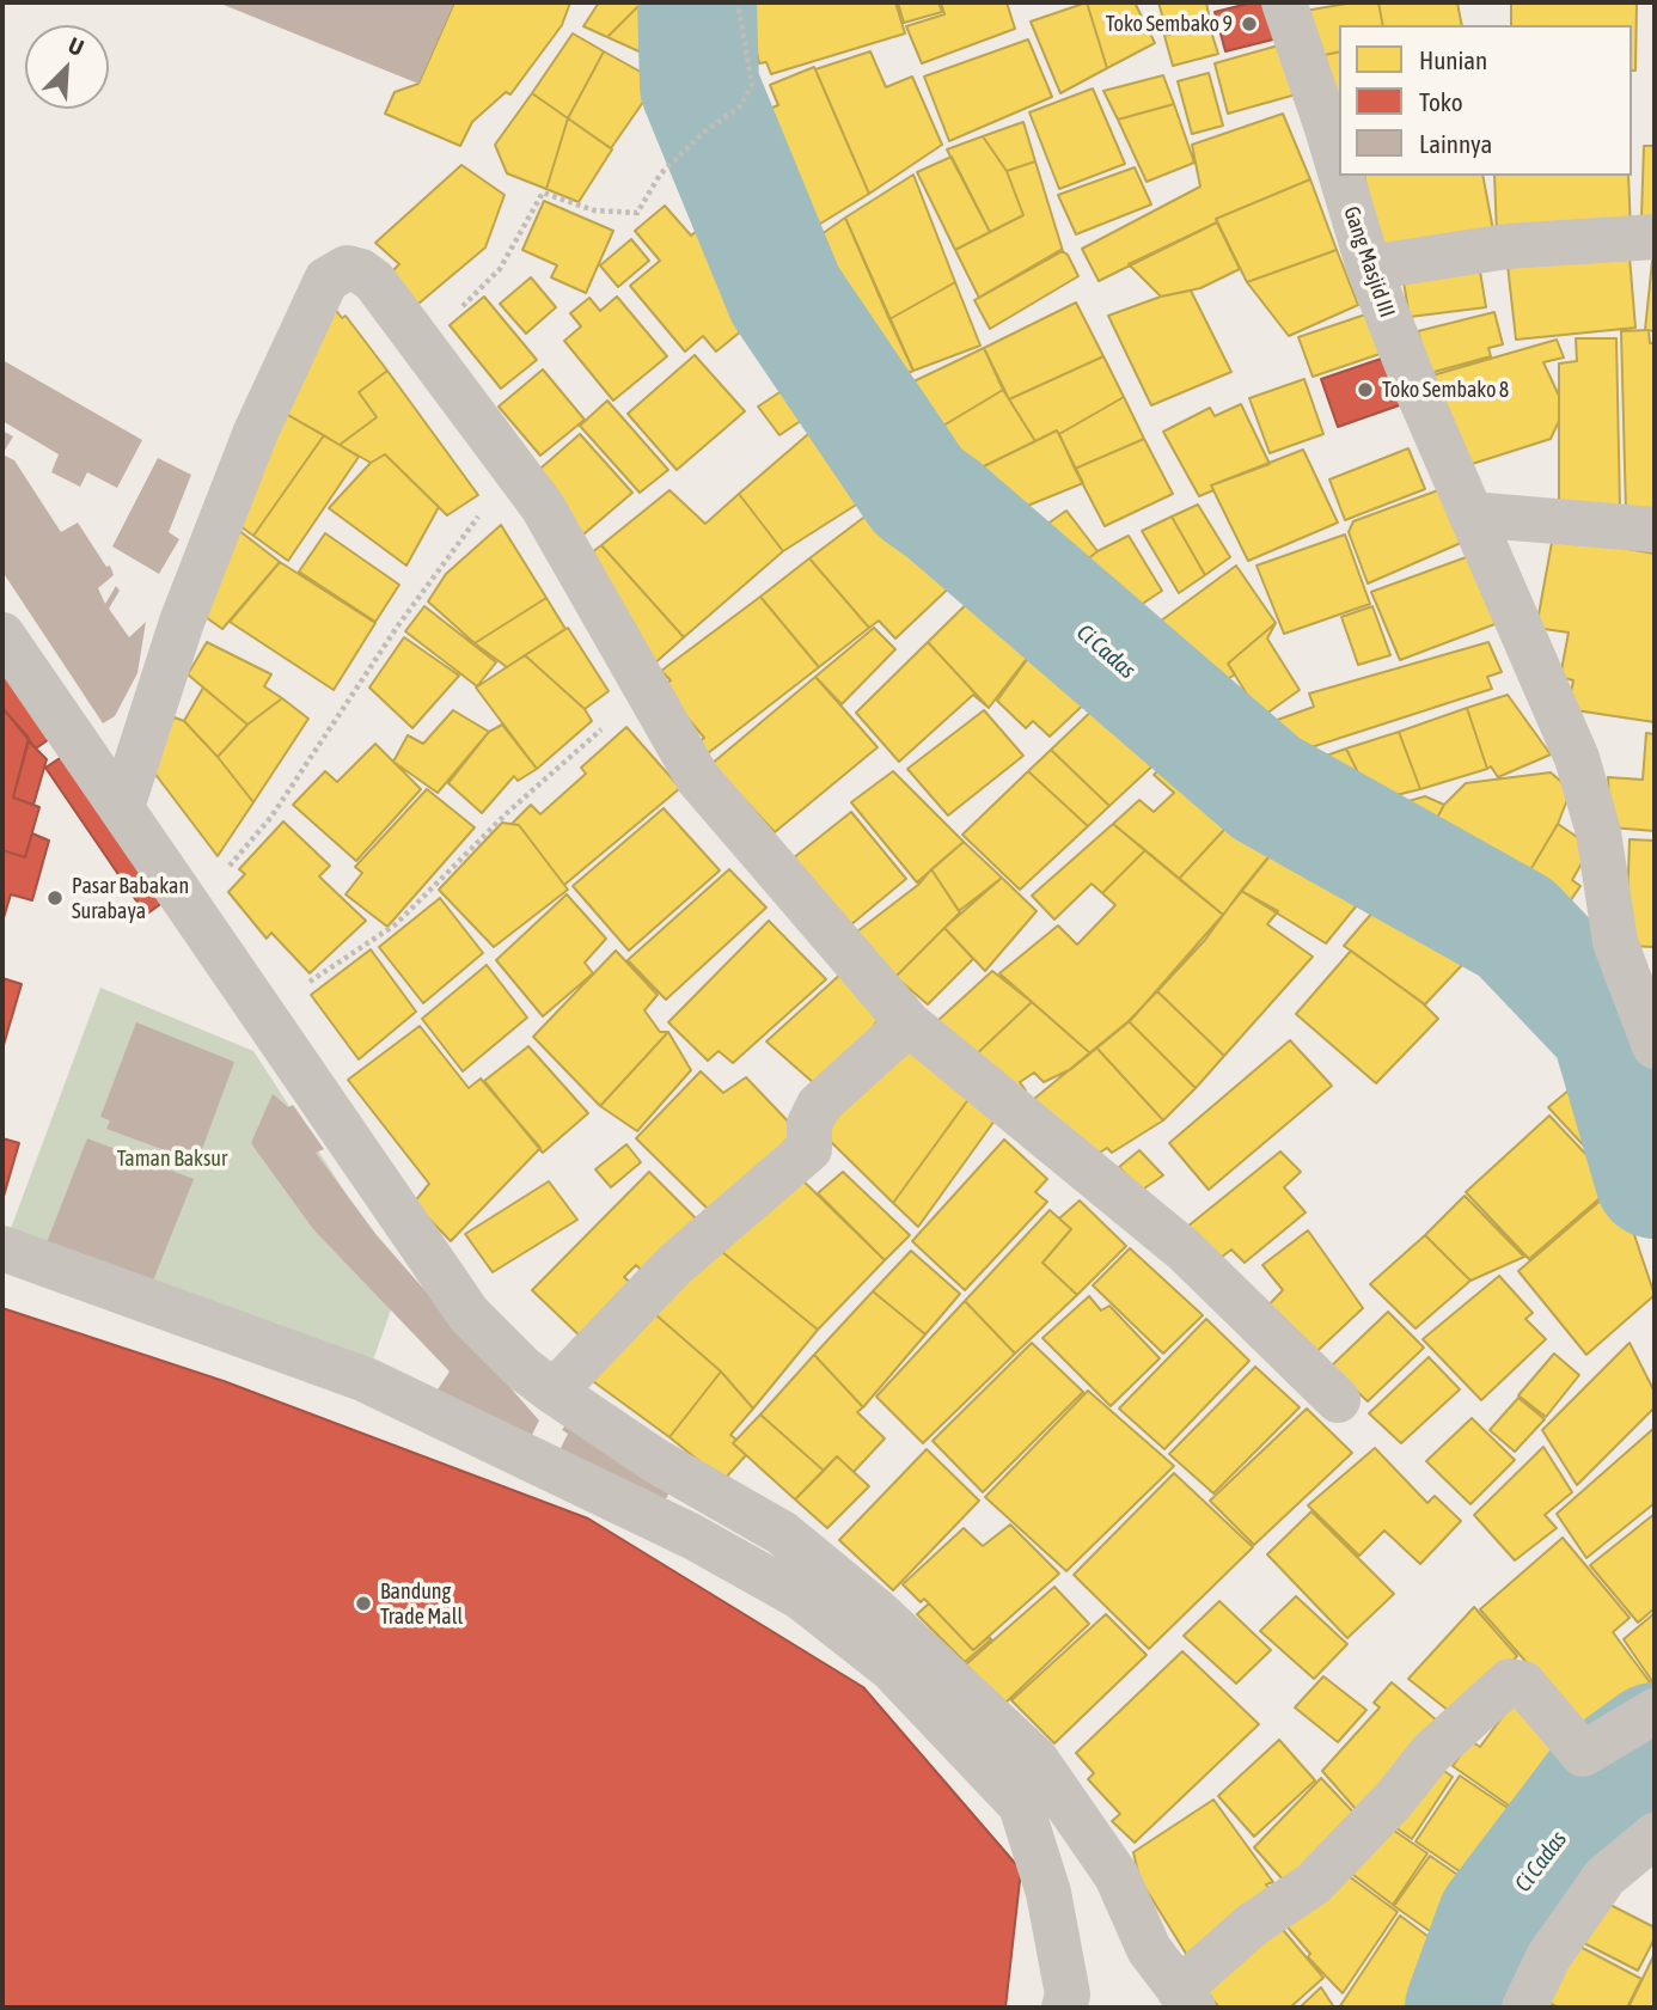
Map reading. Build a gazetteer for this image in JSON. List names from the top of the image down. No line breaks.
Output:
{"streets":{"street":["Gang Masjid III"]},"water":["Ci Cadas"],"parks":["Taman Baksur"],"places":["Toko Sembako 9","Toko Sembako 8","Pasar Babakan Surabaya","Bandung Trade Mall"],"legend":["Hunian","Toko","Lainnya"],"north":"top right"}
